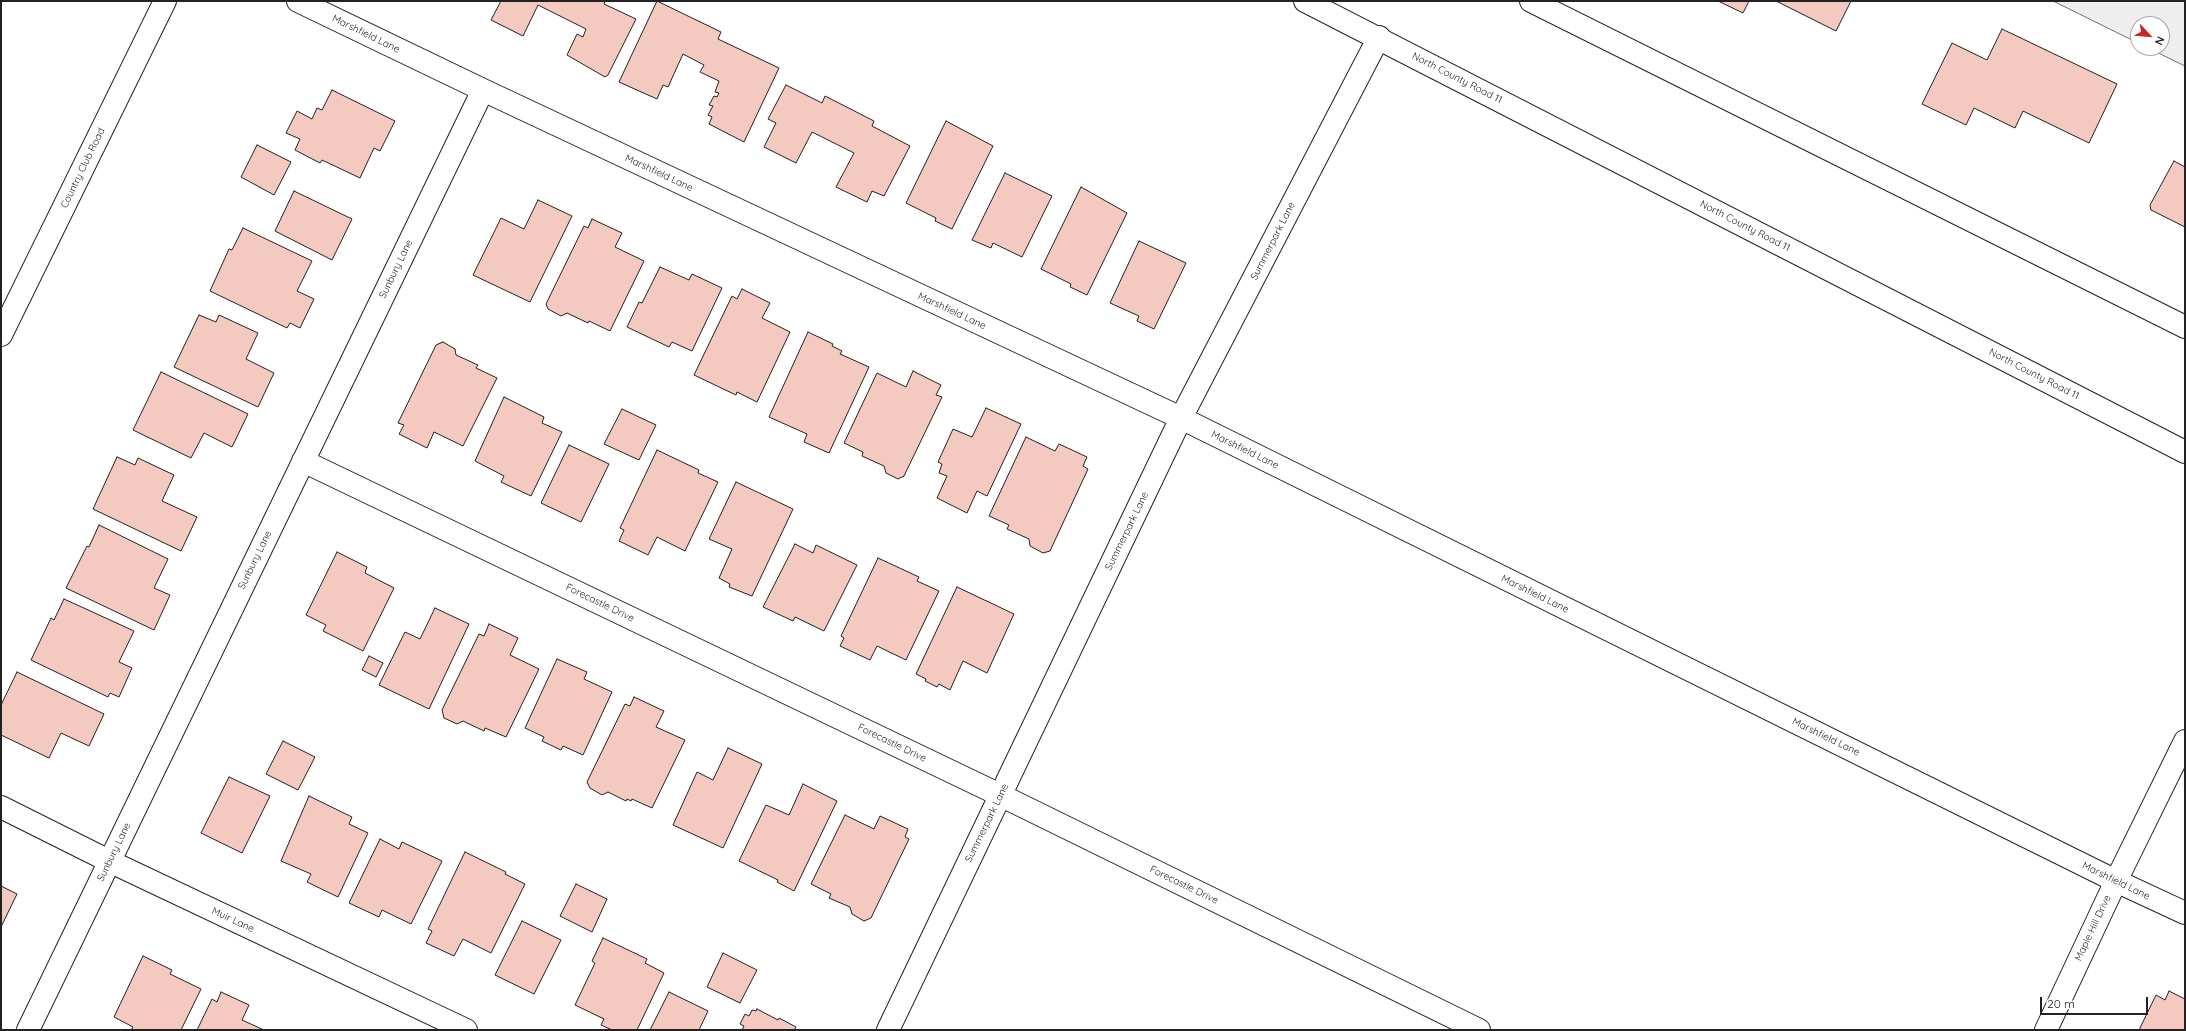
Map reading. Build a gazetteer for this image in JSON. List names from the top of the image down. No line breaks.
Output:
{"streets":{"street":["Marshfield Lane","North County Road 11","Country Club Road","Summerpark Lane","Sunbury Lane","Forecastle Drive","Muir Lane","Maple Hill Drive"]},"crossings":[["Marshfield Lane","Summerpark Lane"],["Marshfield Lane","Sunbury Lane"],["Marshfield Lane","Maple Hill Drive"],["North County Road 11","Summerpark Lane"],["Summerpark Lane","Forecastle Drive"],["Sunbury Lane","Forecastle Drive"],["Sunbury Lane","Muir Lane"]],"scale_bar":"20 m","north":"bottom right"}
